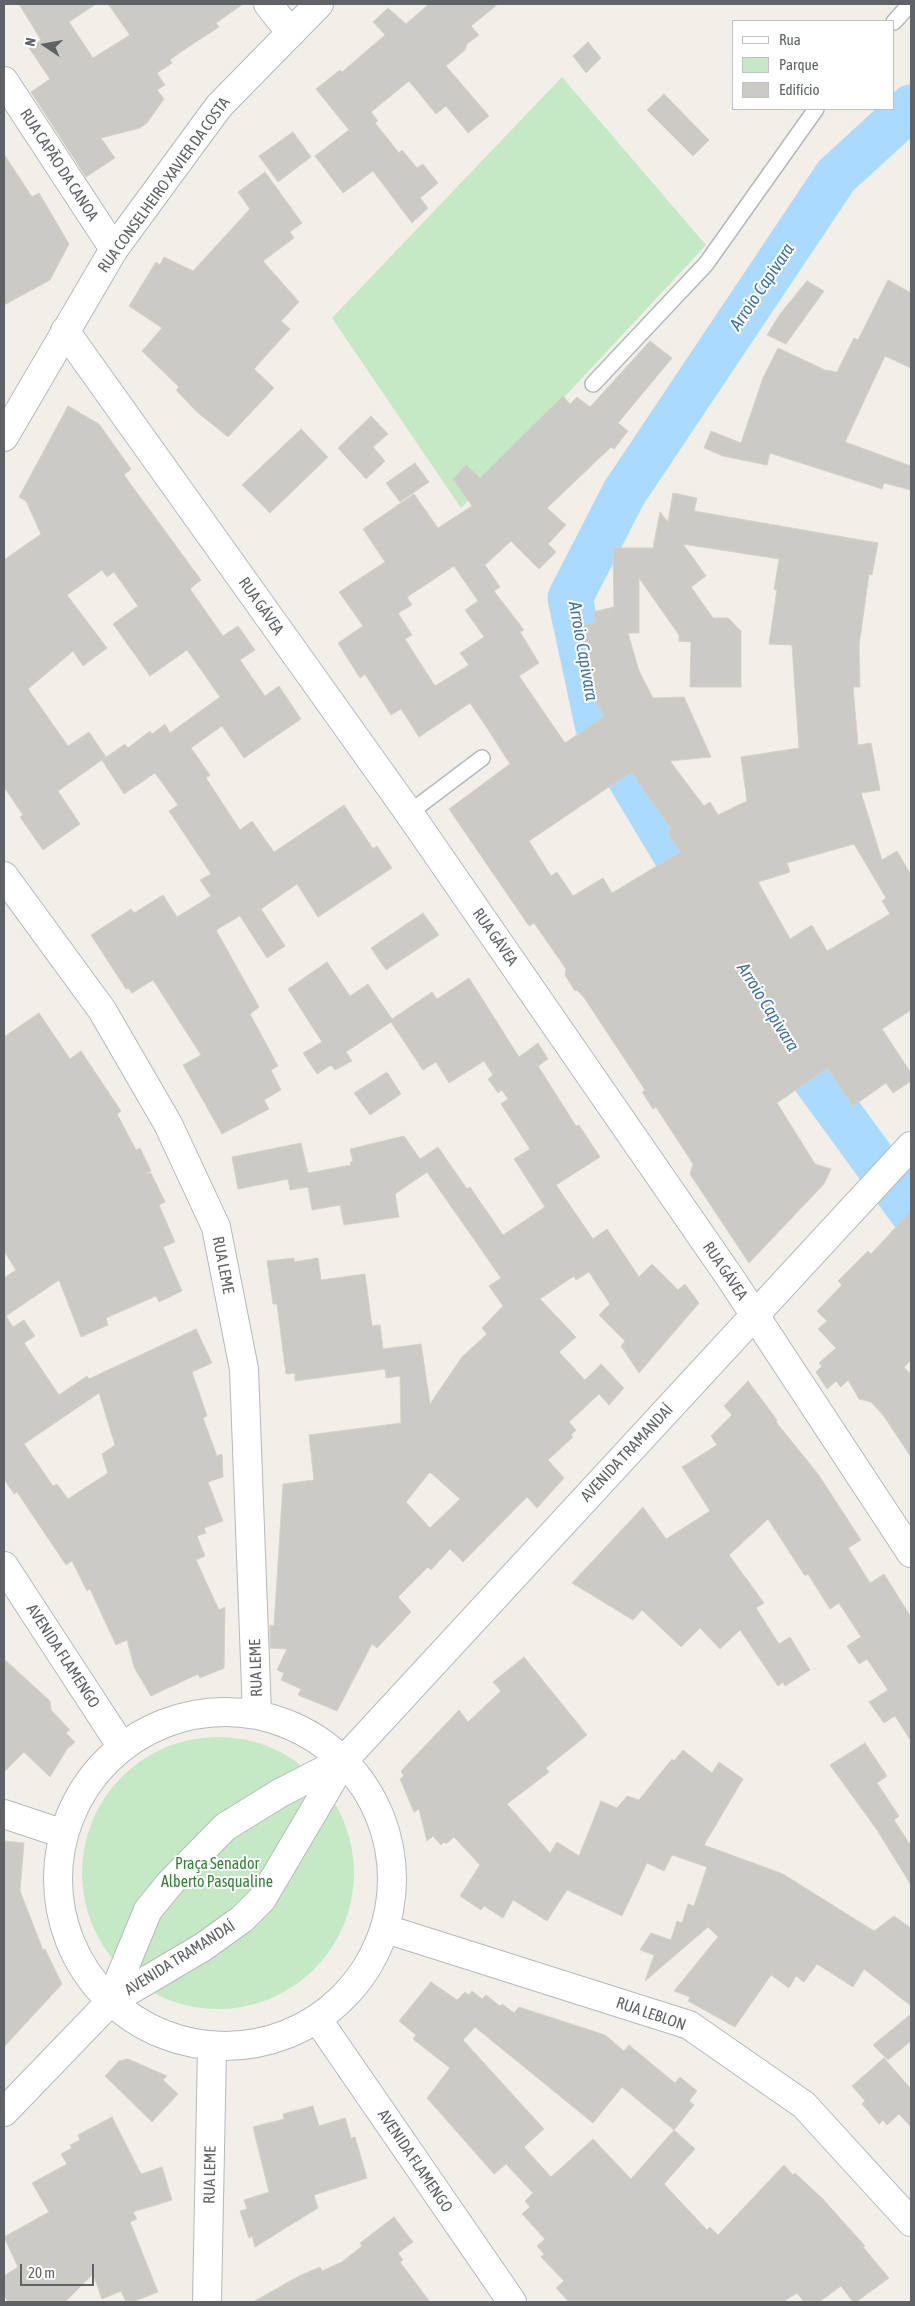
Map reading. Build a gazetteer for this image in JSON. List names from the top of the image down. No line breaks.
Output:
{"streets":{"street":["RUA CAPÃO DA CANOA","RUA CONSELHEIRO XAVIER DA COSTA","RUA GÁVEA","RUA LEME","AVENIDA TRAMANDAÍ","AVENIDA FLAMENGO","RUA LEBLON"]},"crossings":[["RUA CAPÃO DA CANOA","RUA CONSELHEIRO XAVIER DA COSTA"],["RUA CONSELHEIRO XAVIER DA COSTA","RUA GÁVEA"],["RUA GÁVEA","AVENIDA TRAMANDAÍ"]],"water":["Arroio Capivara"],"parks":["Praça Senador Alberto Pasqualine"],"legend":["Rua","Parque","Edifício"],"scale_bar":"20 m","north":"left"}
